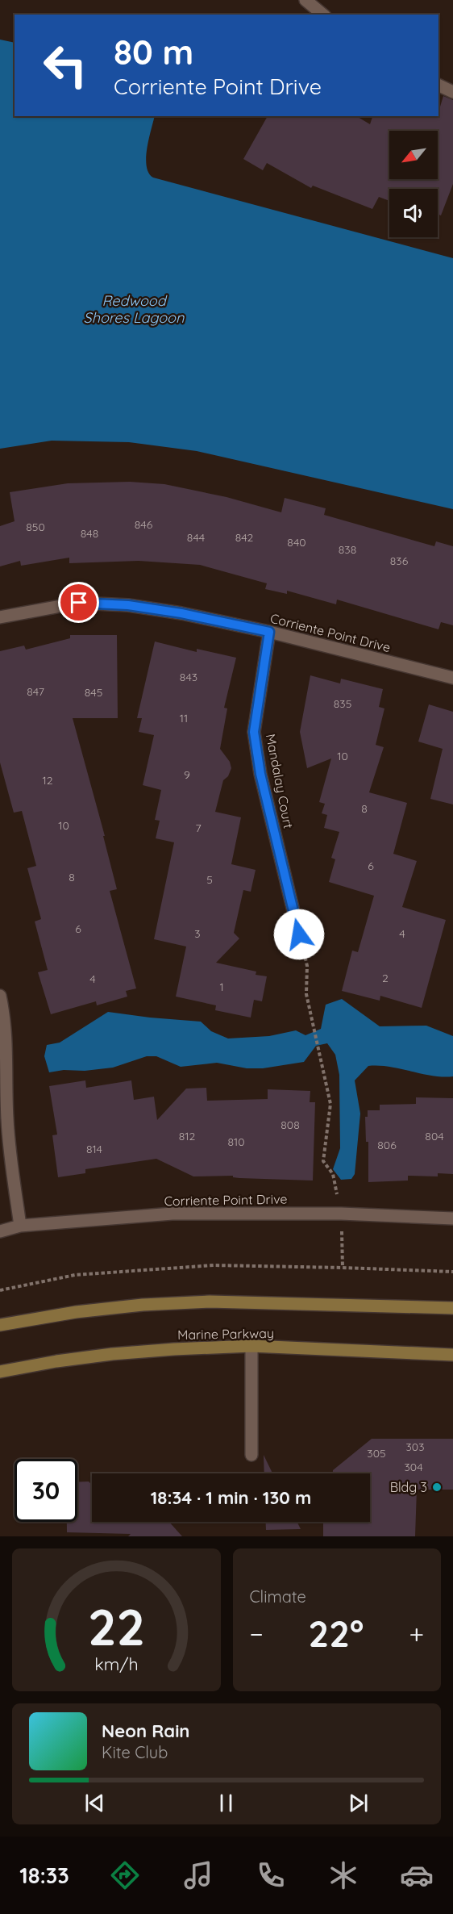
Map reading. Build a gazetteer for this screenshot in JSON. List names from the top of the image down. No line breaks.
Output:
{"streets":{"main road":["Marine Parkway"],"street":["Corriente Point Drive","Mandalay Court"]},"crossings":[["Corriente Point Drive","Mandalay Court"]],"water":["Redwood Shores Lagoon"],"places":["Bldg 3"],"house_numbers":["846","850","848","844","842","840","838","836","843","847","845","835","11","10","9","12","8","10","7","6","8","5","6","3","4","2","4","1","808","812","804","810","806","814","303","305","304"],"north":"bottom left","page":{"turn":["80 m","Corriente Point Drive"],"limit":"30","trip":"18:34 · 1 min · 130 m","tile":"Climate","heat":["−","22°","+"],"song":["Neon Rain","Kite Club"],"tabs":"18:33","gauge":["22","km/h"]}}
